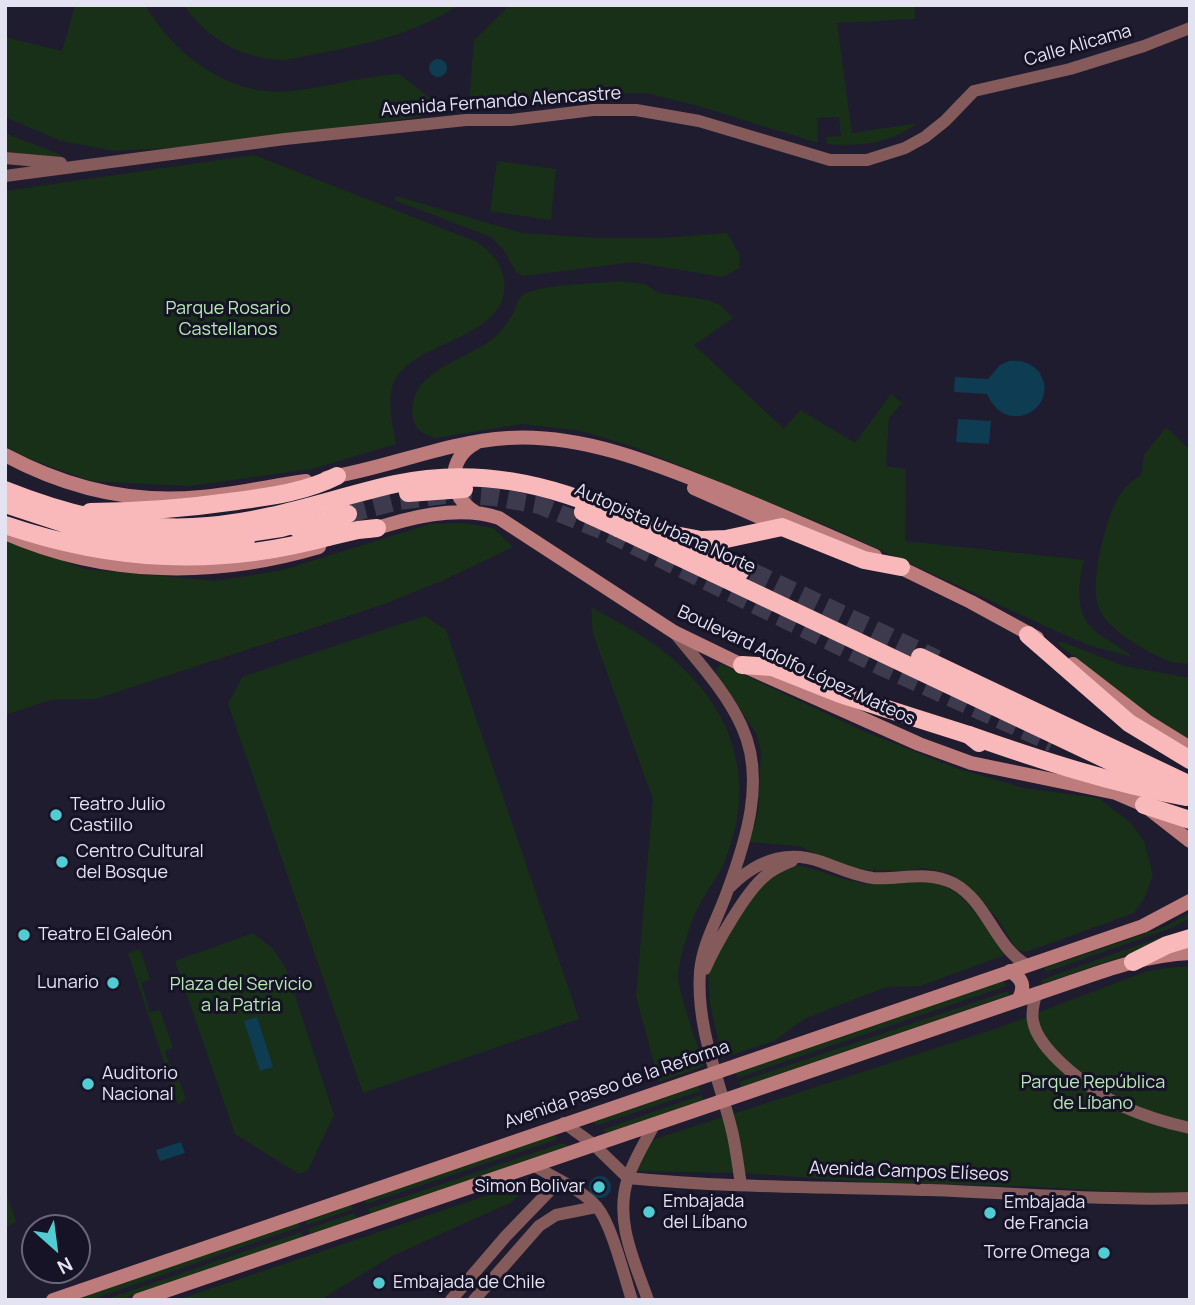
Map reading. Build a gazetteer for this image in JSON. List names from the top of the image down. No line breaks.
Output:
{"streets":{"highway":["Autopista Urbana Norte"],"main road":["Boulevard Adolfo López Mateos","Avenida Paseo de la Reforma"],"street":["Calle Alicama","Avenida Fernando Alencastre","Avenida Campos Elíseos"]},"crossings":[["Calle Alicama","Avenida Fernando Alencastre"]],"parks":["Parque Rosario Castellanos","Plaza del Servicio a la Patria","Parque República de Líbano"],"places":["Teatro Julio Castillo","Centro Cultural del Bosque","Teatro El Galeón","Lunario","Auditorio Nacional","Simon Bolivar","Embajada del Líbano","Embajada de Francia","Torre Omega","Embajada de Chile"],"north":"bottom right"}
